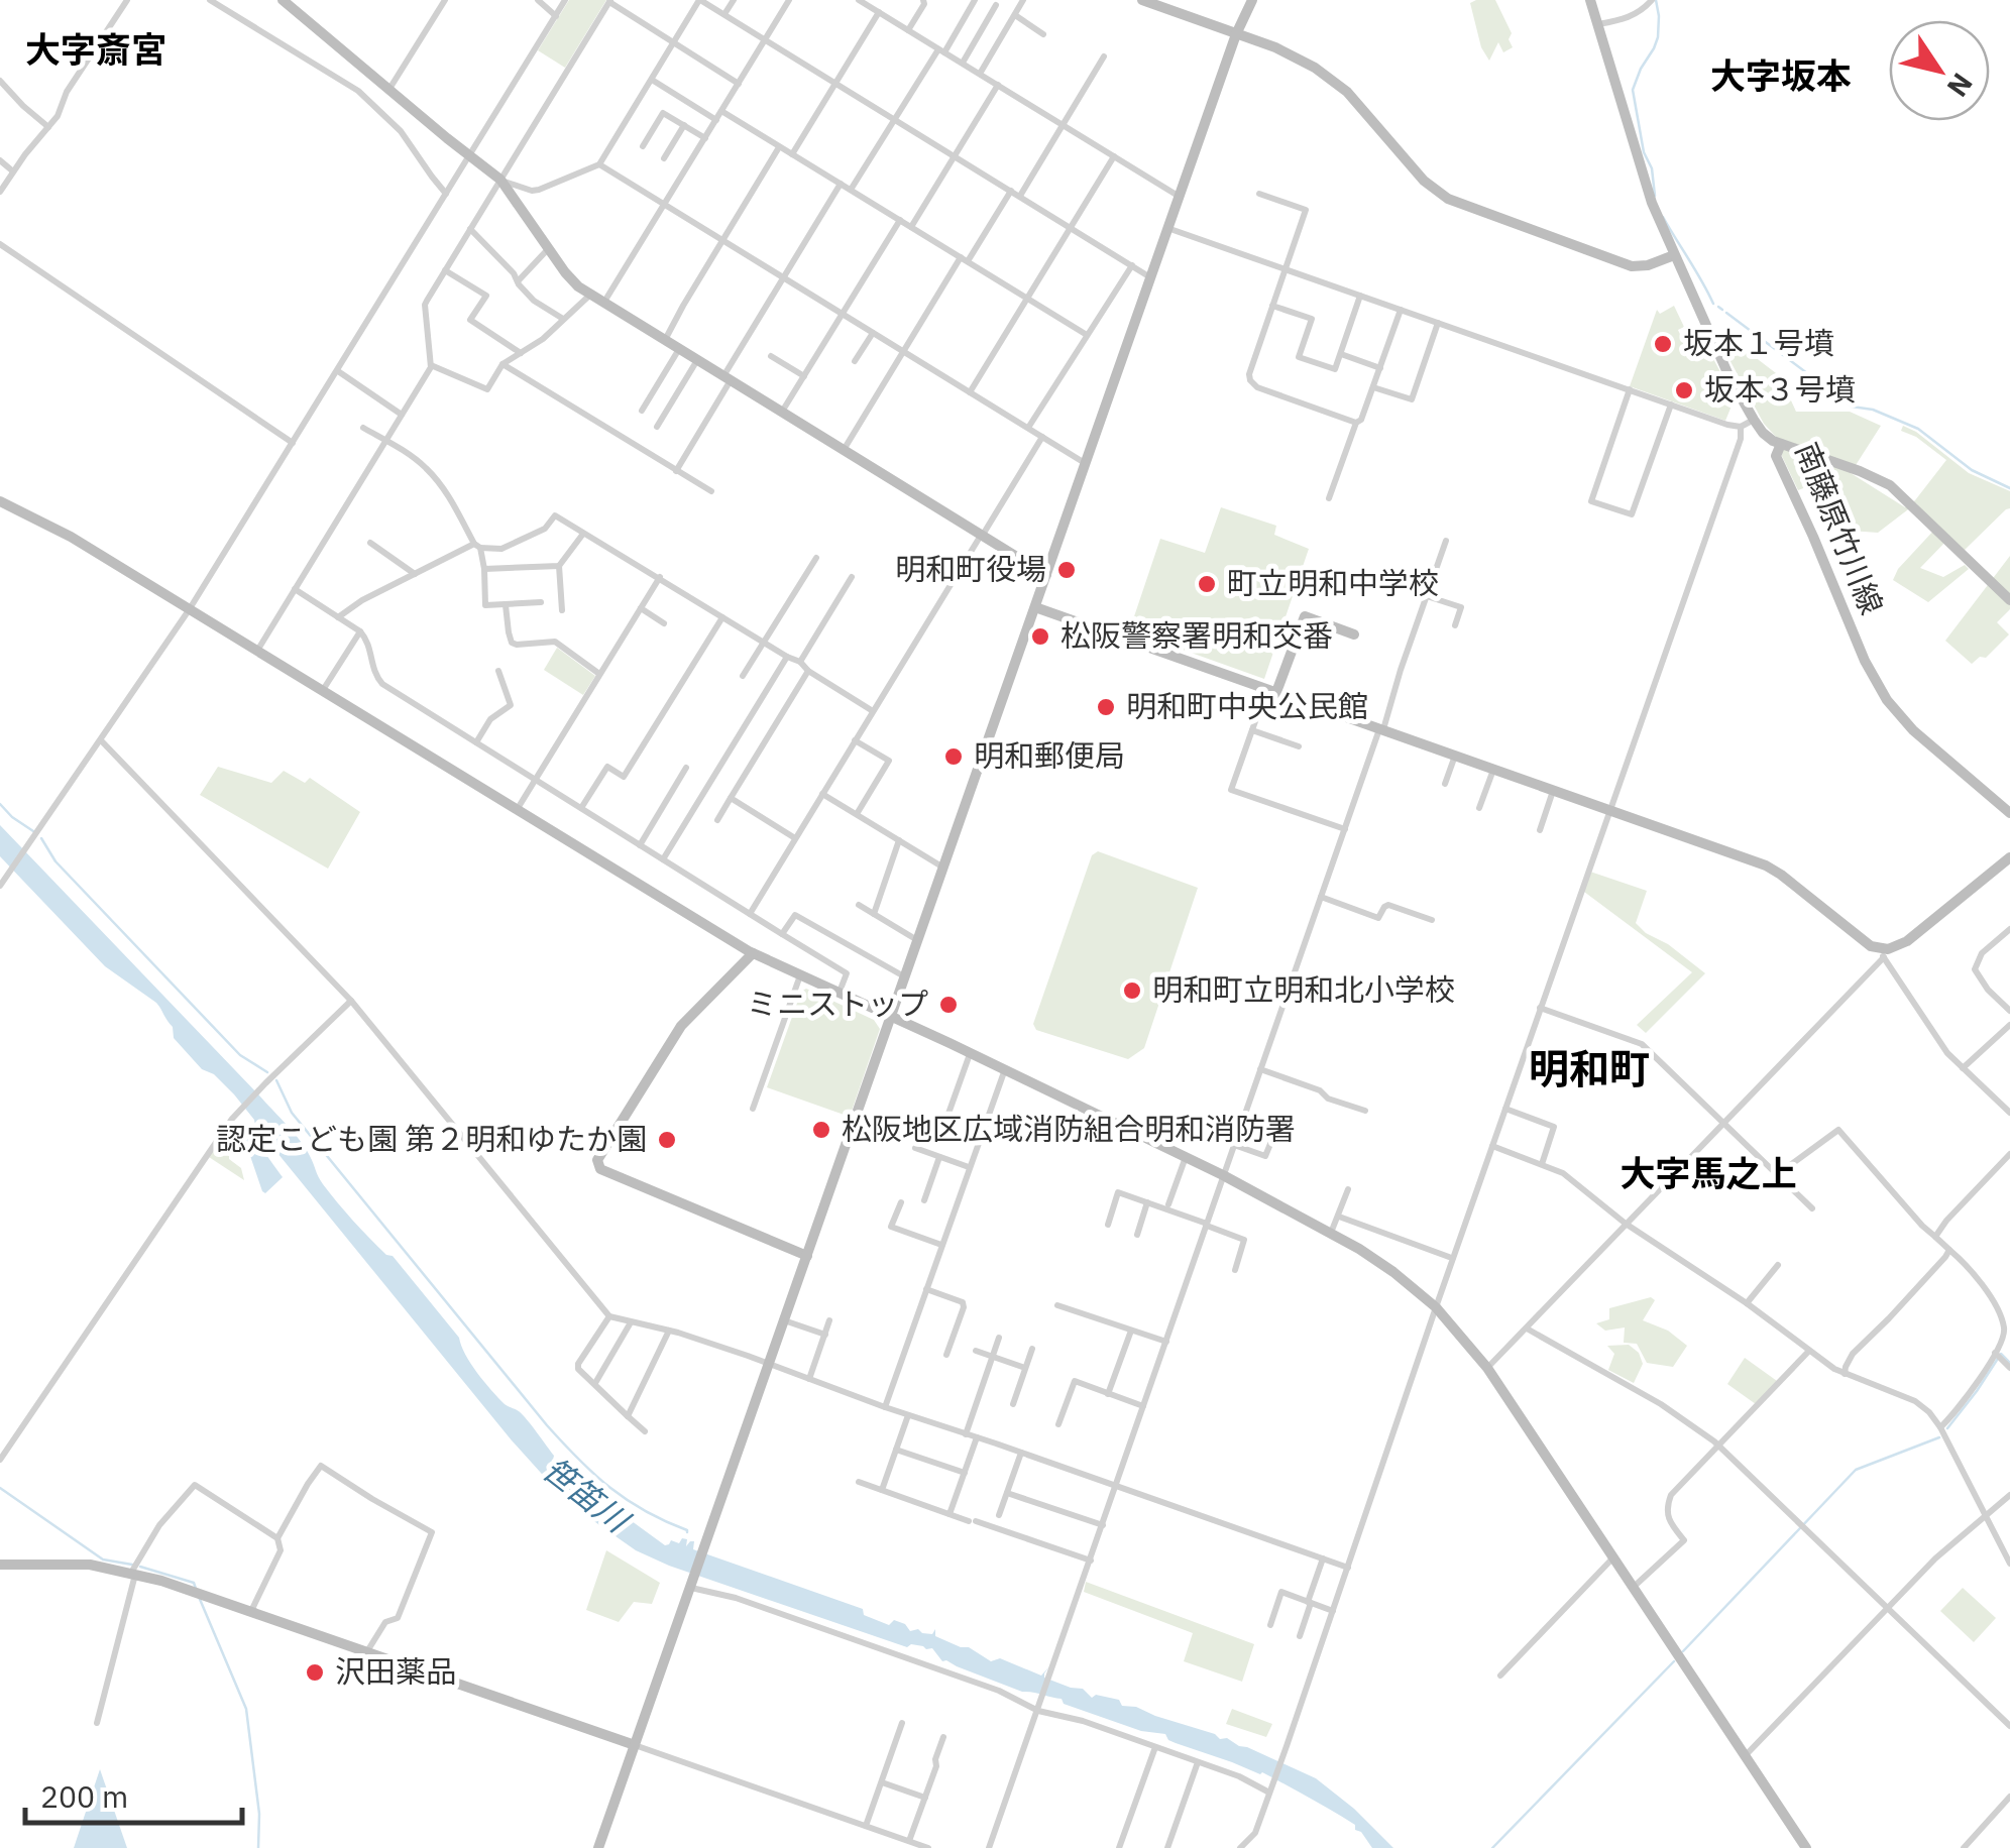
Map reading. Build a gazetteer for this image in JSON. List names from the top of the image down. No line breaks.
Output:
{"streets":{"street":["南藤原竹川線"]},"districts":["大字斎宮","大字坂本","明和町","大字馬之上"],"water":["笹笛川"],"places":["坂本１号墳","坂本３号墳","明和町役場","町立明和中学校","松阪警察署明和交番","明和町中央公民館","明和郵便局","明和町立明和北小学校","ミニストップ","松阪地区広域消防組合明和消防署","認定こども園 第２明和ゆたか園","沢田薬品"],"scale_bar":"200 m","north":"bottom right"}
